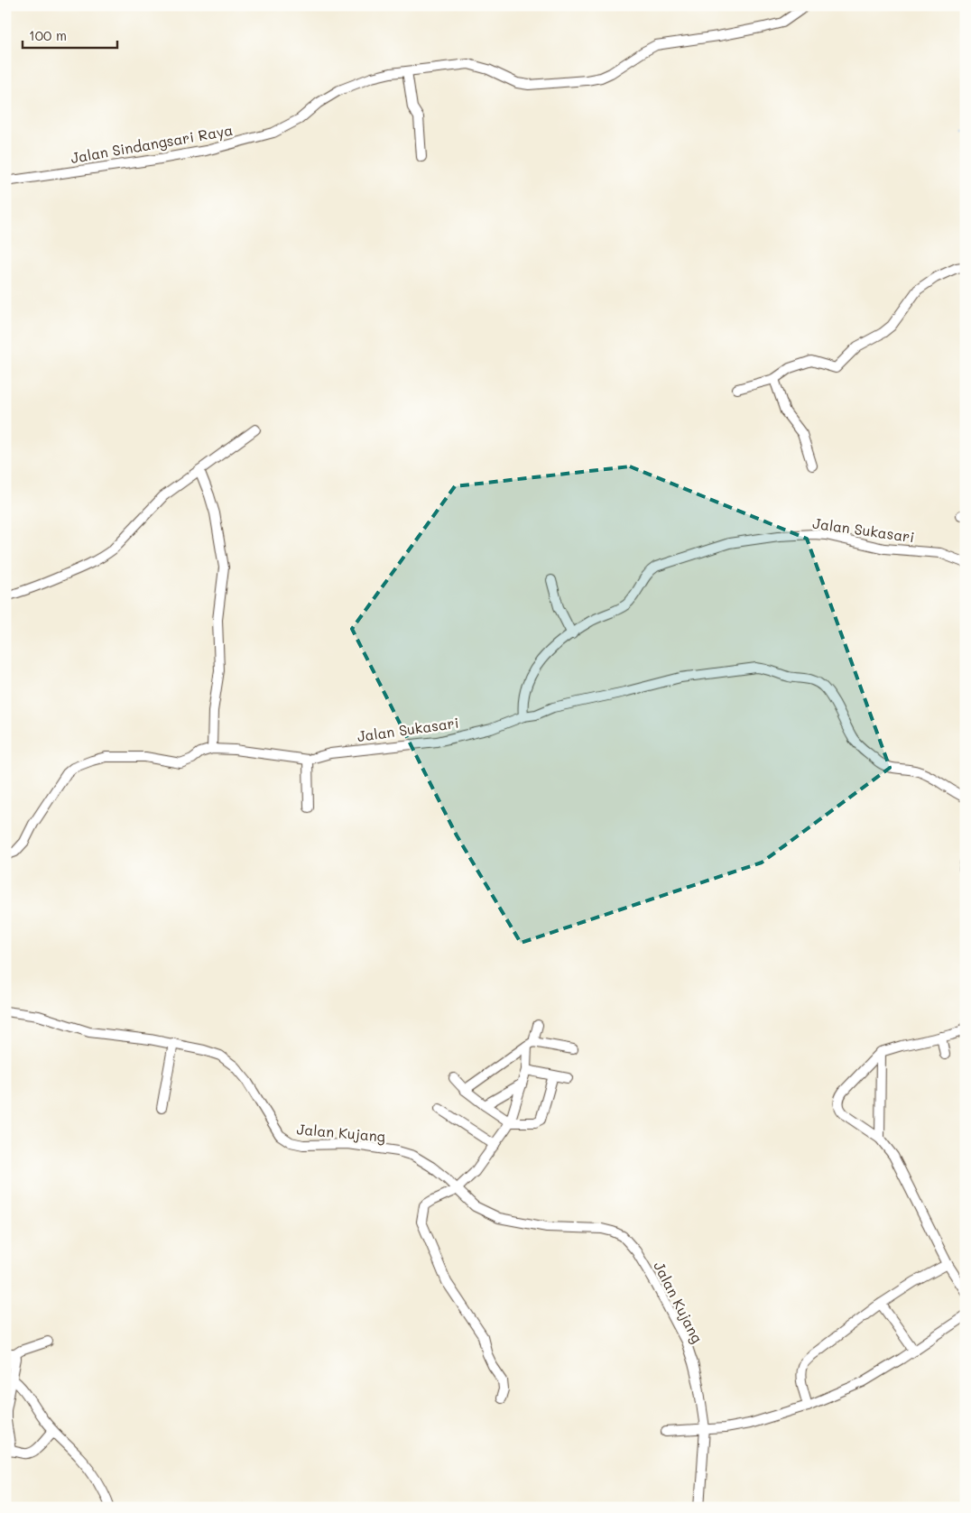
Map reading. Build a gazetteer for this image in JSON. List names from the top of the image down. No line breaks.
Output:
{"streets":{"street":["Jalan Sindangsari Raya","Jalan Sukasari","Jalan Kujang"]},"scale_bar":"100 m"}
